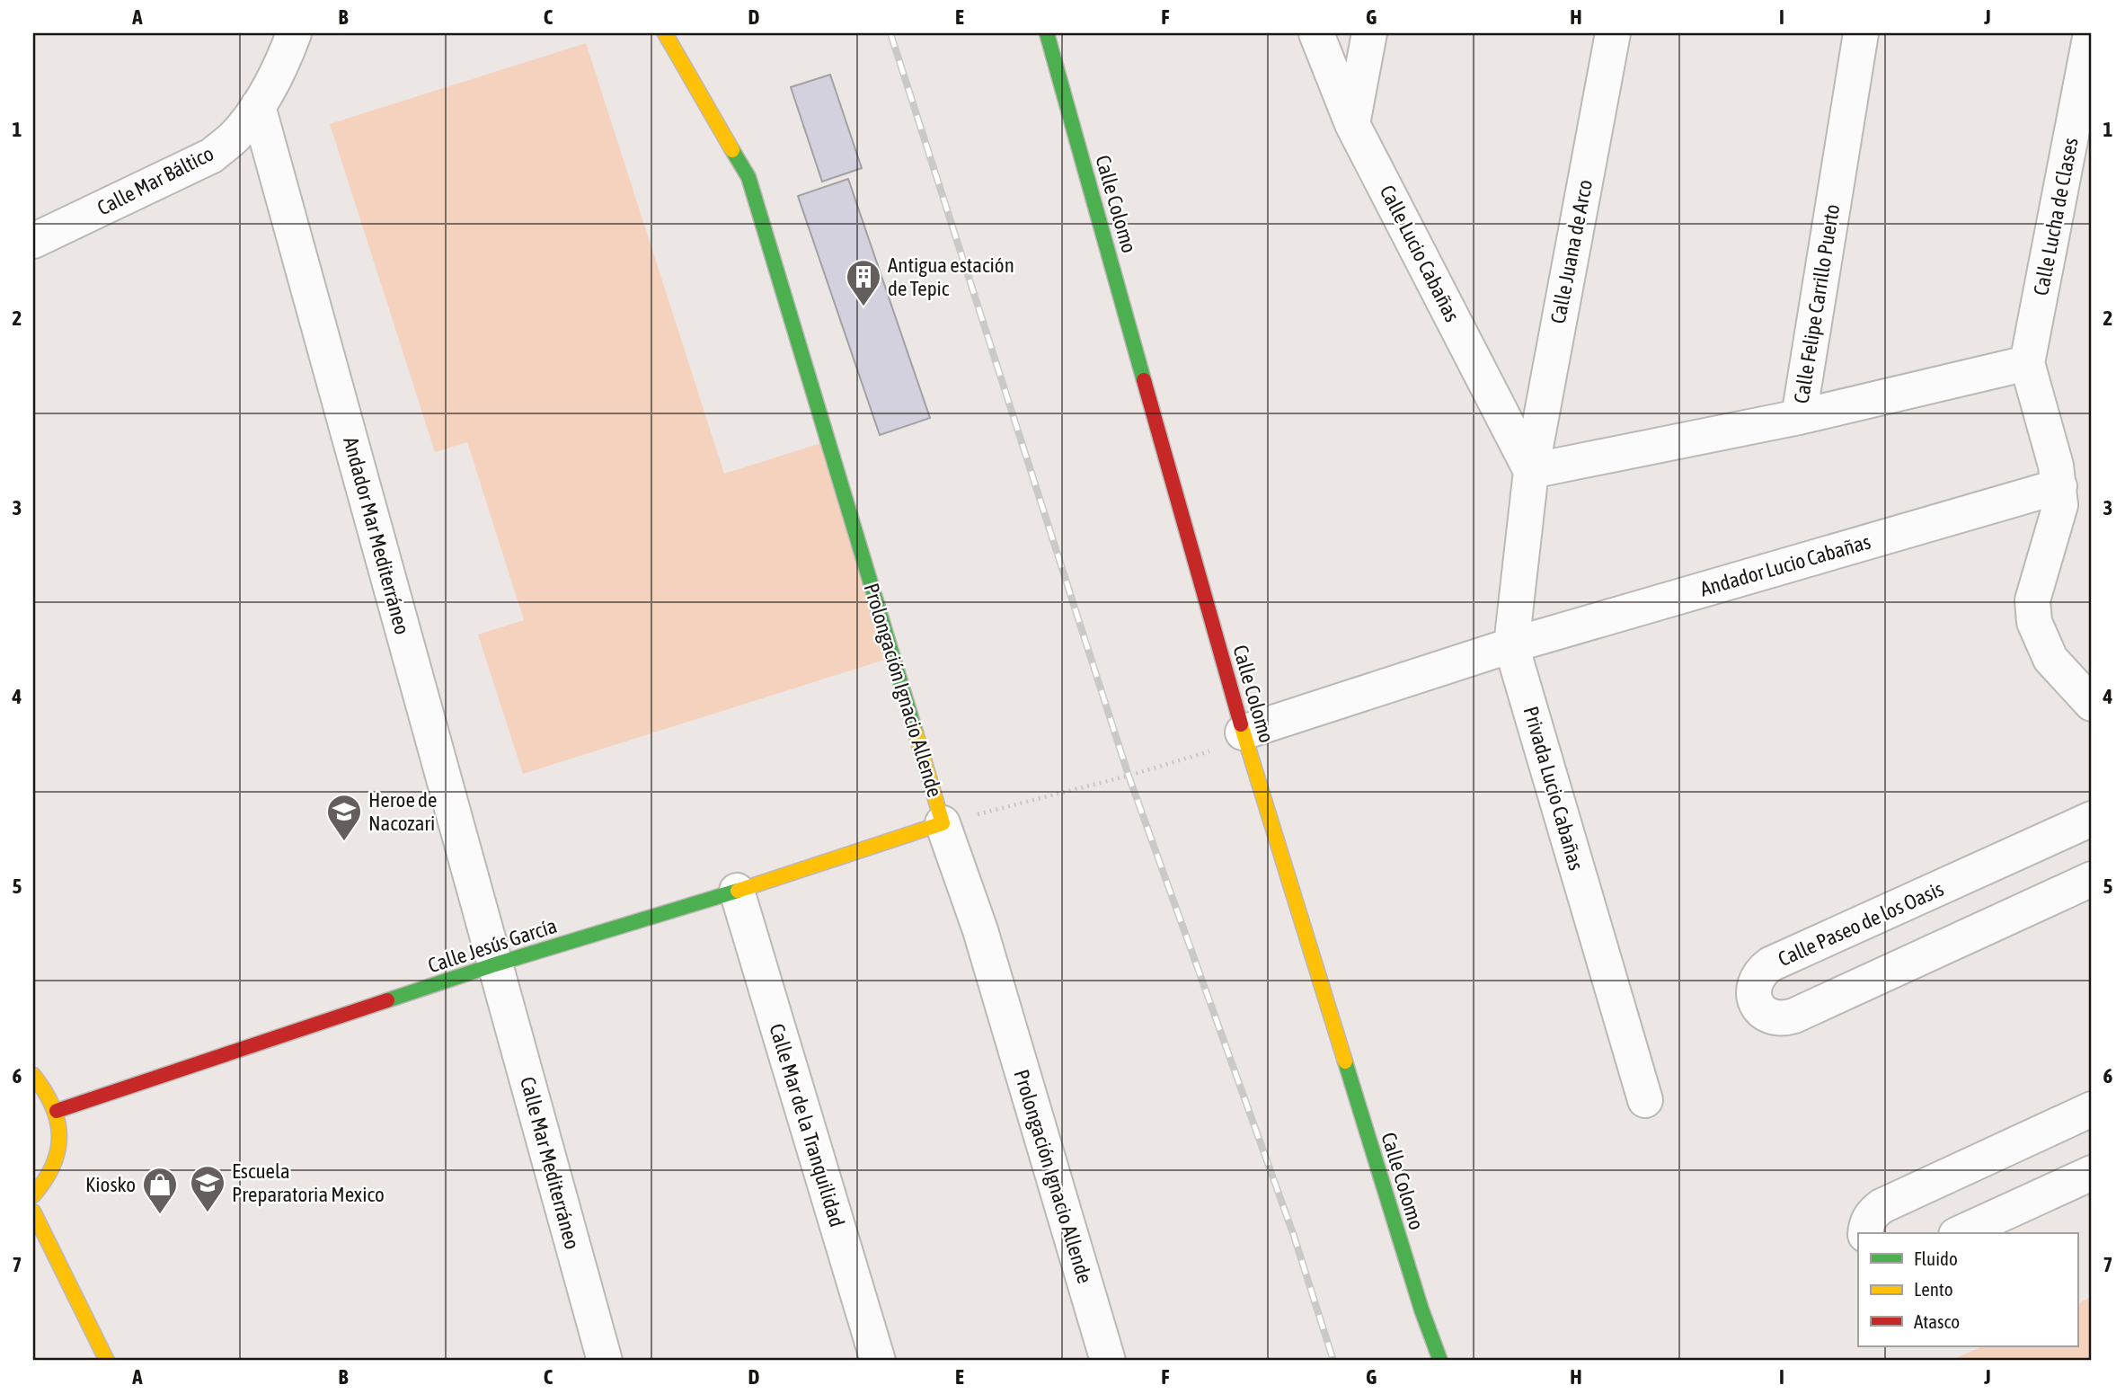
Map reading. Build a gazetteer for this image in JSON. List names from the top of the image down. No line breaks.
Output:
{"streets":{"main road":["Calle Colomo","Prolongación Ignacio Allende","Calle Jesús García"],"street":["Calle Mar Báltico","Calle Lucha de Clases","Calle Juana de Arco","Calle Lucio Cabañas","Calle Felipe Carrillo Puerto","Andador Mar Mediterráneo","Andador Lucio Cabañas","Privada Lucio Cabañas","Calle Paseo de los Oasis","Calle Mar de la Tranquilidad","Calle Mar Mediterráneo"]},"crossings":[["Calle Mar Báltico","Andador Mar Mediterráneo"],["Calle Juana de Arco","Calle Lucio Cabañas"],["Calle Juana de Arco","Calle Felipe Carrillo Puerto"],["Calle Juana de Arco","Privada Lucio Cabañas"],["Calle Lucio Cabañas","Calle Felipe Carrillo Puerto"],["Calle Lucio Cabañas","Privada Lucio Cabañas"],["Calle Felipe Carrillo Puerto","Privada Lucio Cabañas"],["Andador Mar Mediterráneo","Calle Jesús García"],["Andador Mar Mediterráneo","Calle Mar Mediterráneo"],["Andador Lucio Cabañas","Privada Lucio Cabañas"],["Prolongación Ignacio Allende","Calle Jesús García"],["Calle Jesús García","Calle Mar de la Tranquilidad"],["Calle Jesús García","Calle Mar Mediterráneo"]],"places":{"building":["Antigua estación de Tepic"],"school or university":["Heroe de Nacozari","Escuela Preparatoria Mexico"],"shop":["Kiosko"]},"legend":["Fluido","Lento","Atasco"],"grid":{"columns":["A","B","C","D","E","F","G","H","I","J"],"rows":["1","2","3","4","5","6","7"]}}
